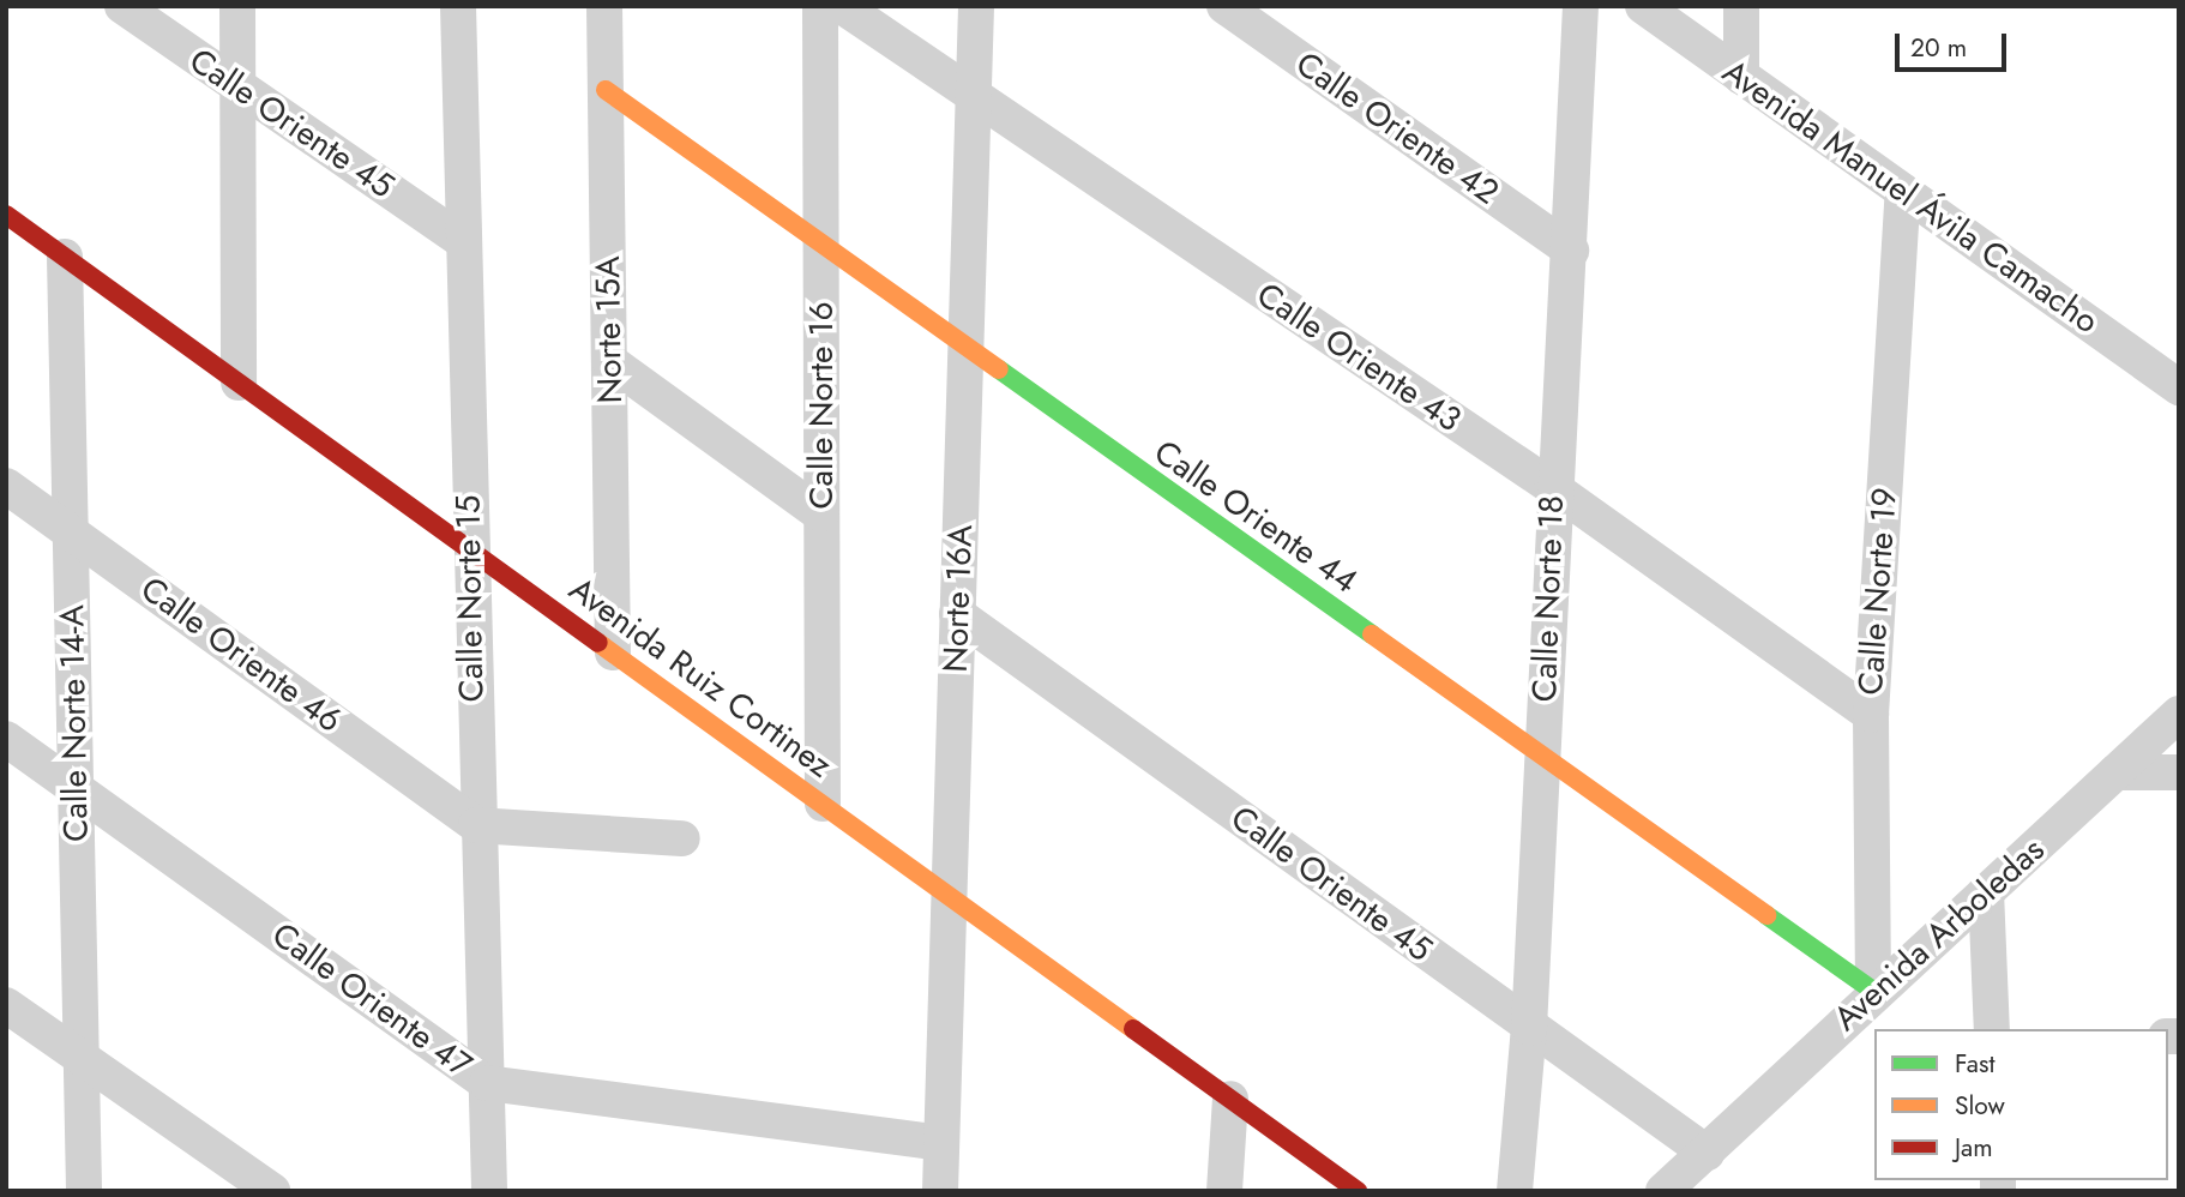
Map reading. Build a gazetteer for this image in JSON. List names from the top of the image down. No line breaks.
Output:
{"streets":{"street":["Calle Oriente 45","Calle Oriente 42","Avenida Manuel Ávila Camacho","Norte 15A","Calle Oriente 43","Calle Norte 16","Calle Oriente 44","Calle Norte 19","Calle Norte 15","Norte 16A","Calle Norte 18","Calle Oriente 46","Avenida Ruiz Cortinez","Calle Norte 14-A","Avenida Arboledas","Calle Oriente 47"]},"crossings":[["Calle Oriente 45","Calle Norte 15"],["Calle Oriente 45","Norte 16A"],["Calle Oriente 45","Calle Norte 18"],["Calle Oriente 45","Avenida Arboledas"],["Calle Oriente 42","Calle Norte 18"],["Avenida Manuel Ávila Camacho","Calle Norte 19"],["Norte 15A","Calle Oriente 44"],["Norte 15A","Avenida Ruiz Cortinez"],["Calle Oriente 43","Calle Norte 19"],["Calle Oriente 43","Norte 16A"],["Calle Oriente 43","Calle Norte 18"],["Calle Norte 16","Calle Oriente 44"],["Calle Norte 16","Avenida Ruiz Cortinez"],["Calle Oriente 44","Calle Norte 19"],["Calle Oriente 44","Norte 16A"],["Calle Oriente 44","Calle Norte 18"],["Calle Oriente 44","Avenida Arboledas"],["Calle Norte 19","Avenida Arboledas"],["Calle Norte 15","Calle Oriente 46"],["Calle Norte 15","Avenida Ruiz Cortinez"],["Calle Norte 15","Calle Oriente 47"],["Norte 16A","Avenida Ruiz Cortinez"],["Norte 16A","Calle Oriente 47"],["Calle Oriente 46","Calle Norte 14-A"],["Avenida Ruiz Cortinez","Calle Norte 14-A"],["Calle Norte 14-A","Calle Oriente 47"]],"legend":["Fast","Slow","Jam"],"scale_bar":"20 m"}
